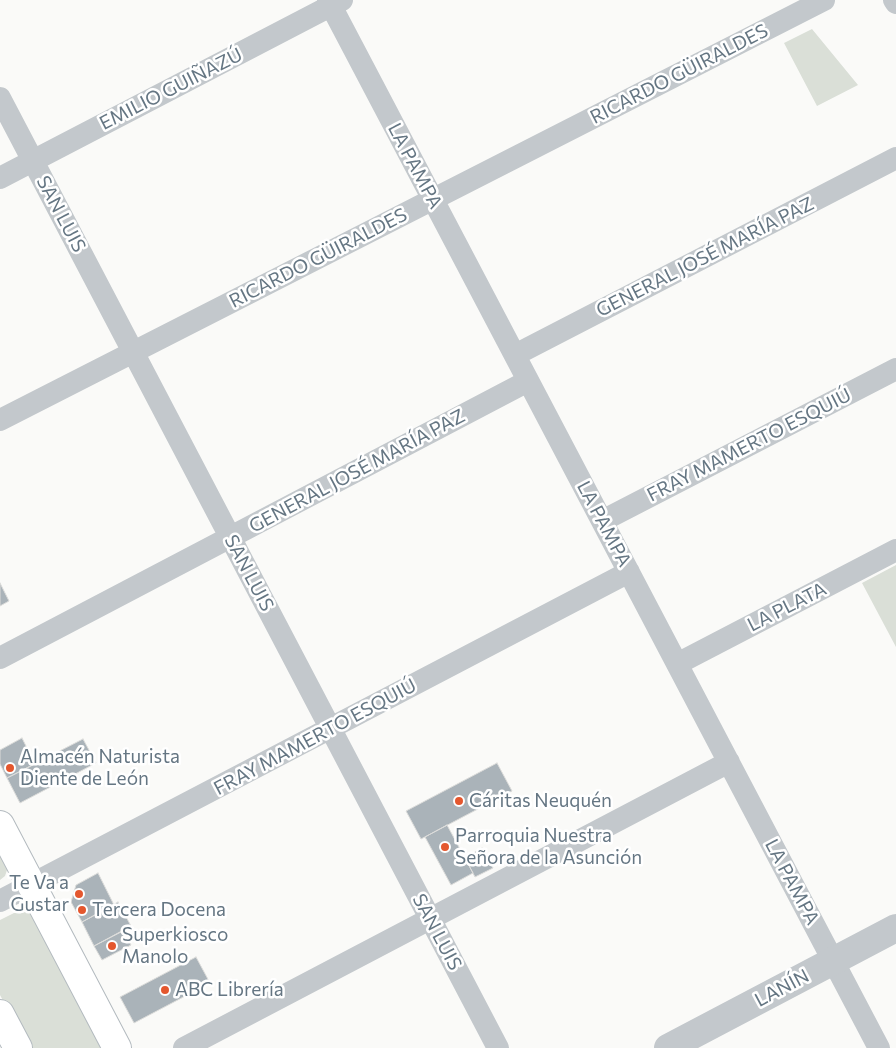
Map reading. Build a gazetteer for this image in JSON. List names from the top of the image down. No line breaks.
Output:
{"streets":{"street":["RICARDO GÜIRALDES","EMILIO GUIÑAZÚ","LA PAMPA","SAN LUIS","GENERAL JOSÉ MARÍA PAZ","FRAY MAMERTO ESQUIÚ","LA PLATA","LANÍN"]},"crossings":[["RICARDO GÜIRALDES","LA PAMPA"],["RICARDO GÜIRALDES","SAN LUIS"],["EMILIO GUIÑAZÚ","LA PAMPA"],["EMILIO GUIÑAZÚ","SAN LUIS"],["LA PAMPA","GENERAL JOSÉ MARÍA PAZ"],["LA PAMPA","FRAY MAMERTO ESQUIÚ"],["LA PAMPA","LA PLATA"],["LA PAMPA","LANÍN"],["SAN LUIS","GENERAL JOSÉ MARÍA PAZ"],["SAN LUIS","FRAY MAMERTO ESQUIÚ"]],"places":["Almacén Naturista Diente de León","Cáritas Neuquén","Parroquia Nuestra Señora de la Asunción","Te Va a Gustar","Tercera Docena","Superkiosco Manolo","ABC Librería"]}
